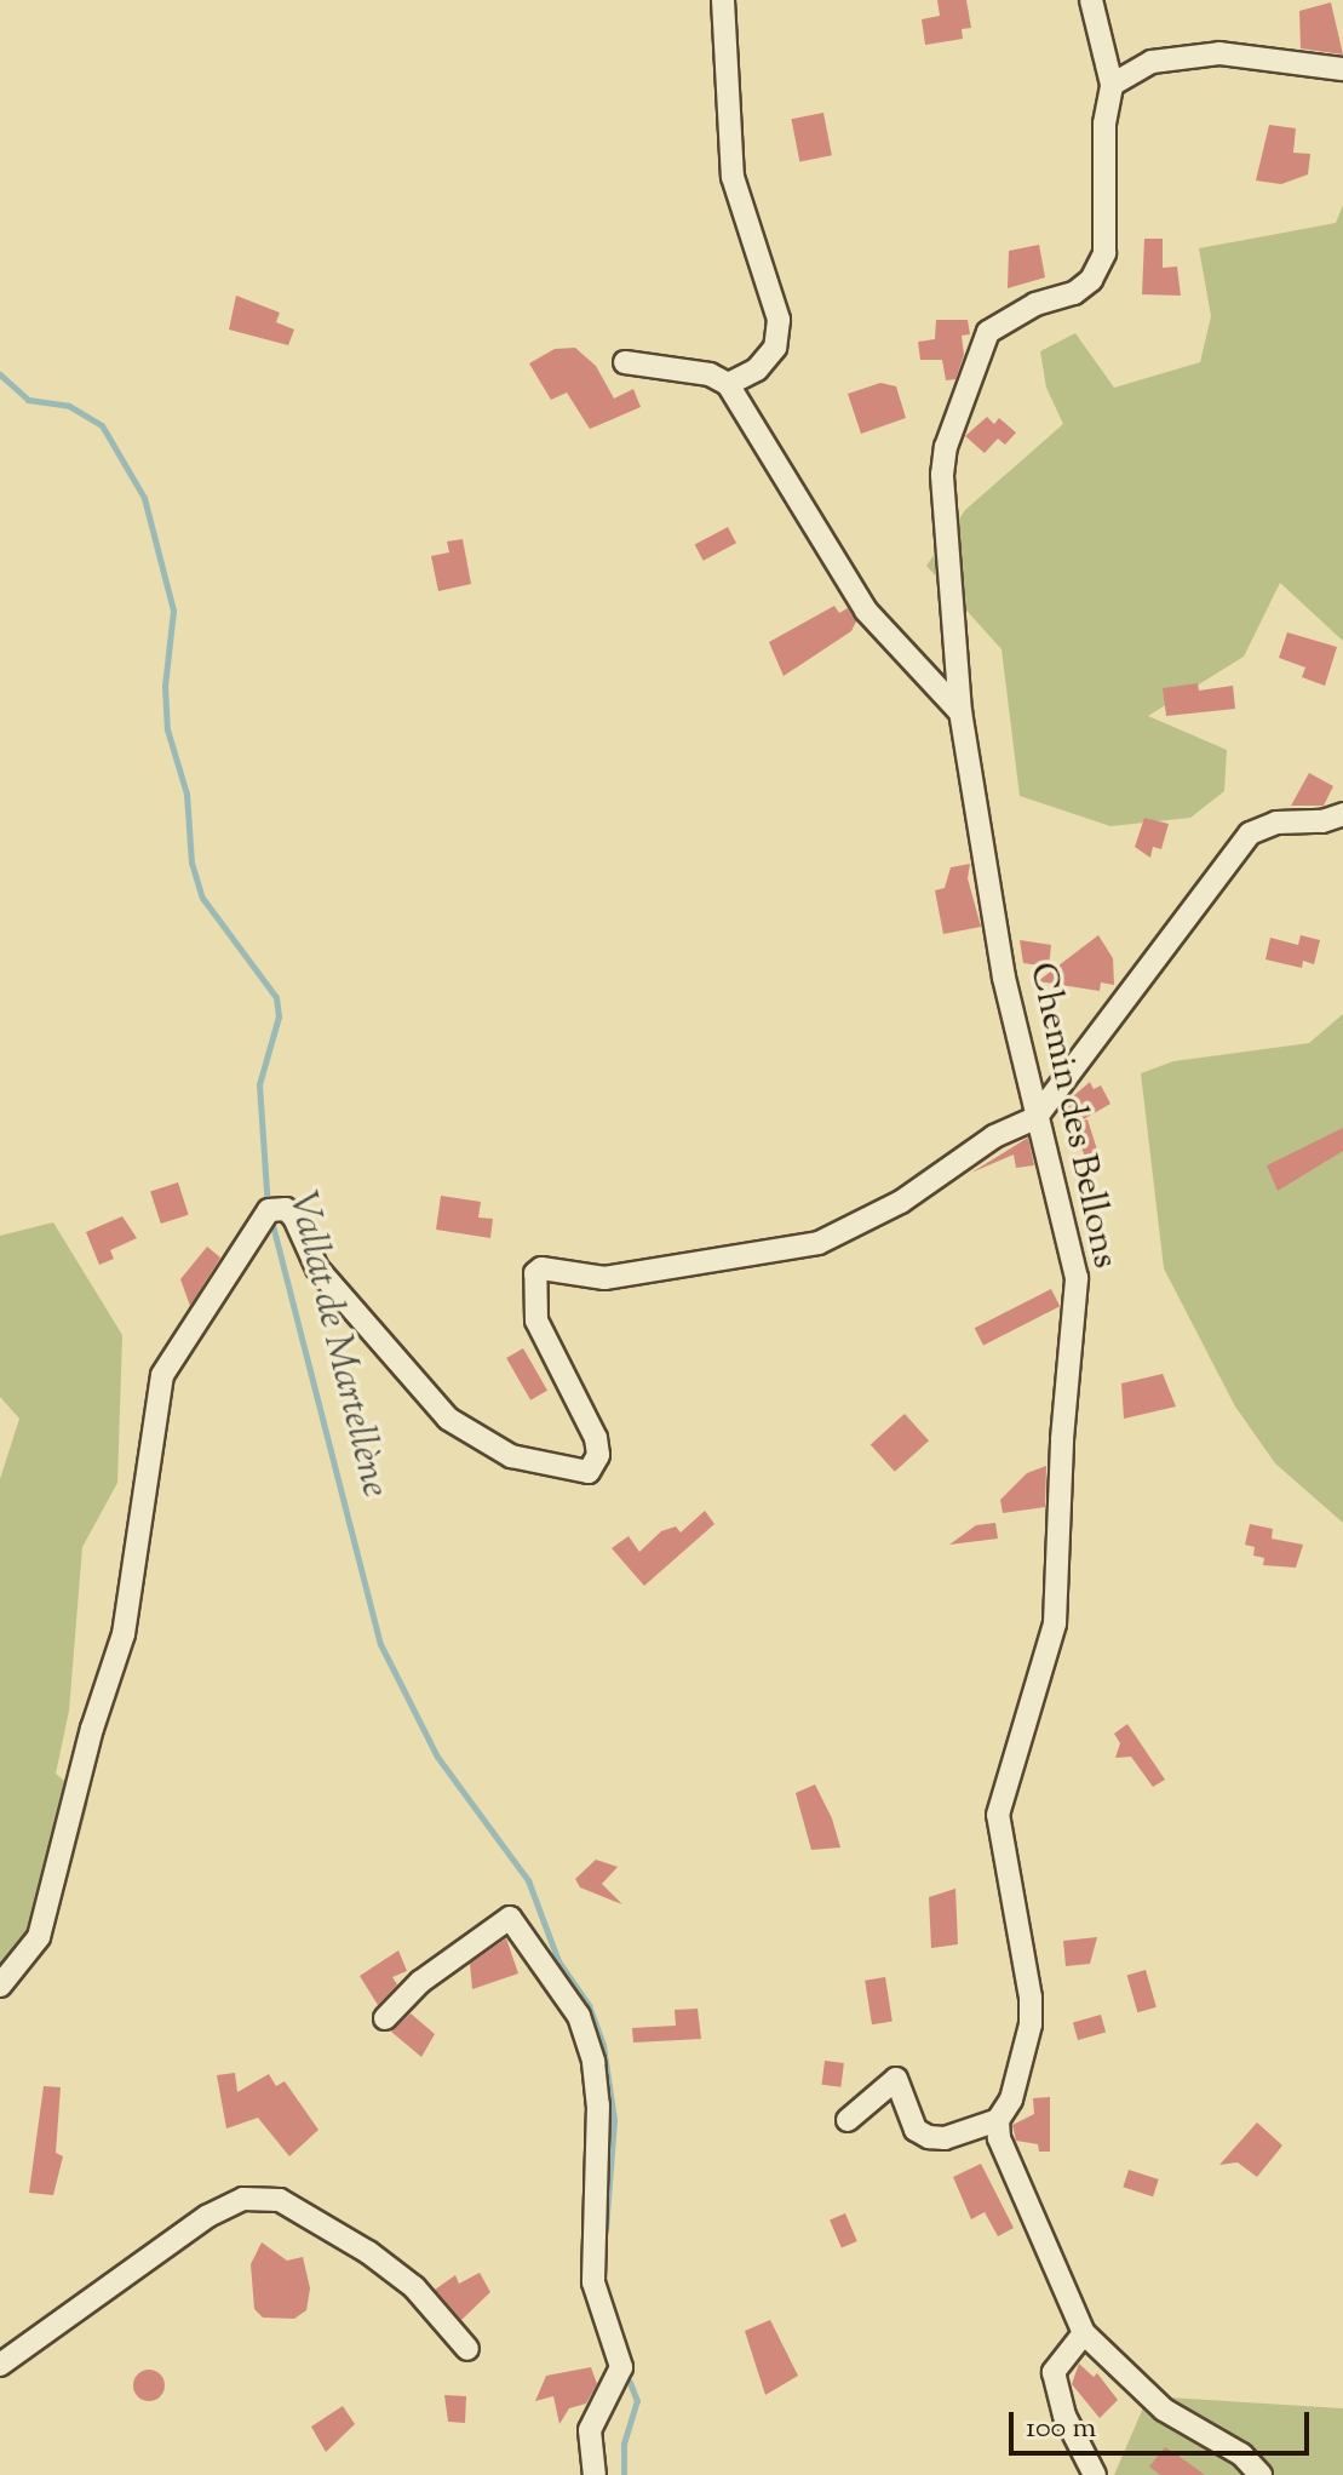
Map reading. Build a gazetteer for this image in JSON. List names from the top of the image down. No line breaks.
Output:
{"streets":{"street":["Chemin des Bellons"]},"water":["Vallat de Martellène"],"scale_bar":"100 m"}
